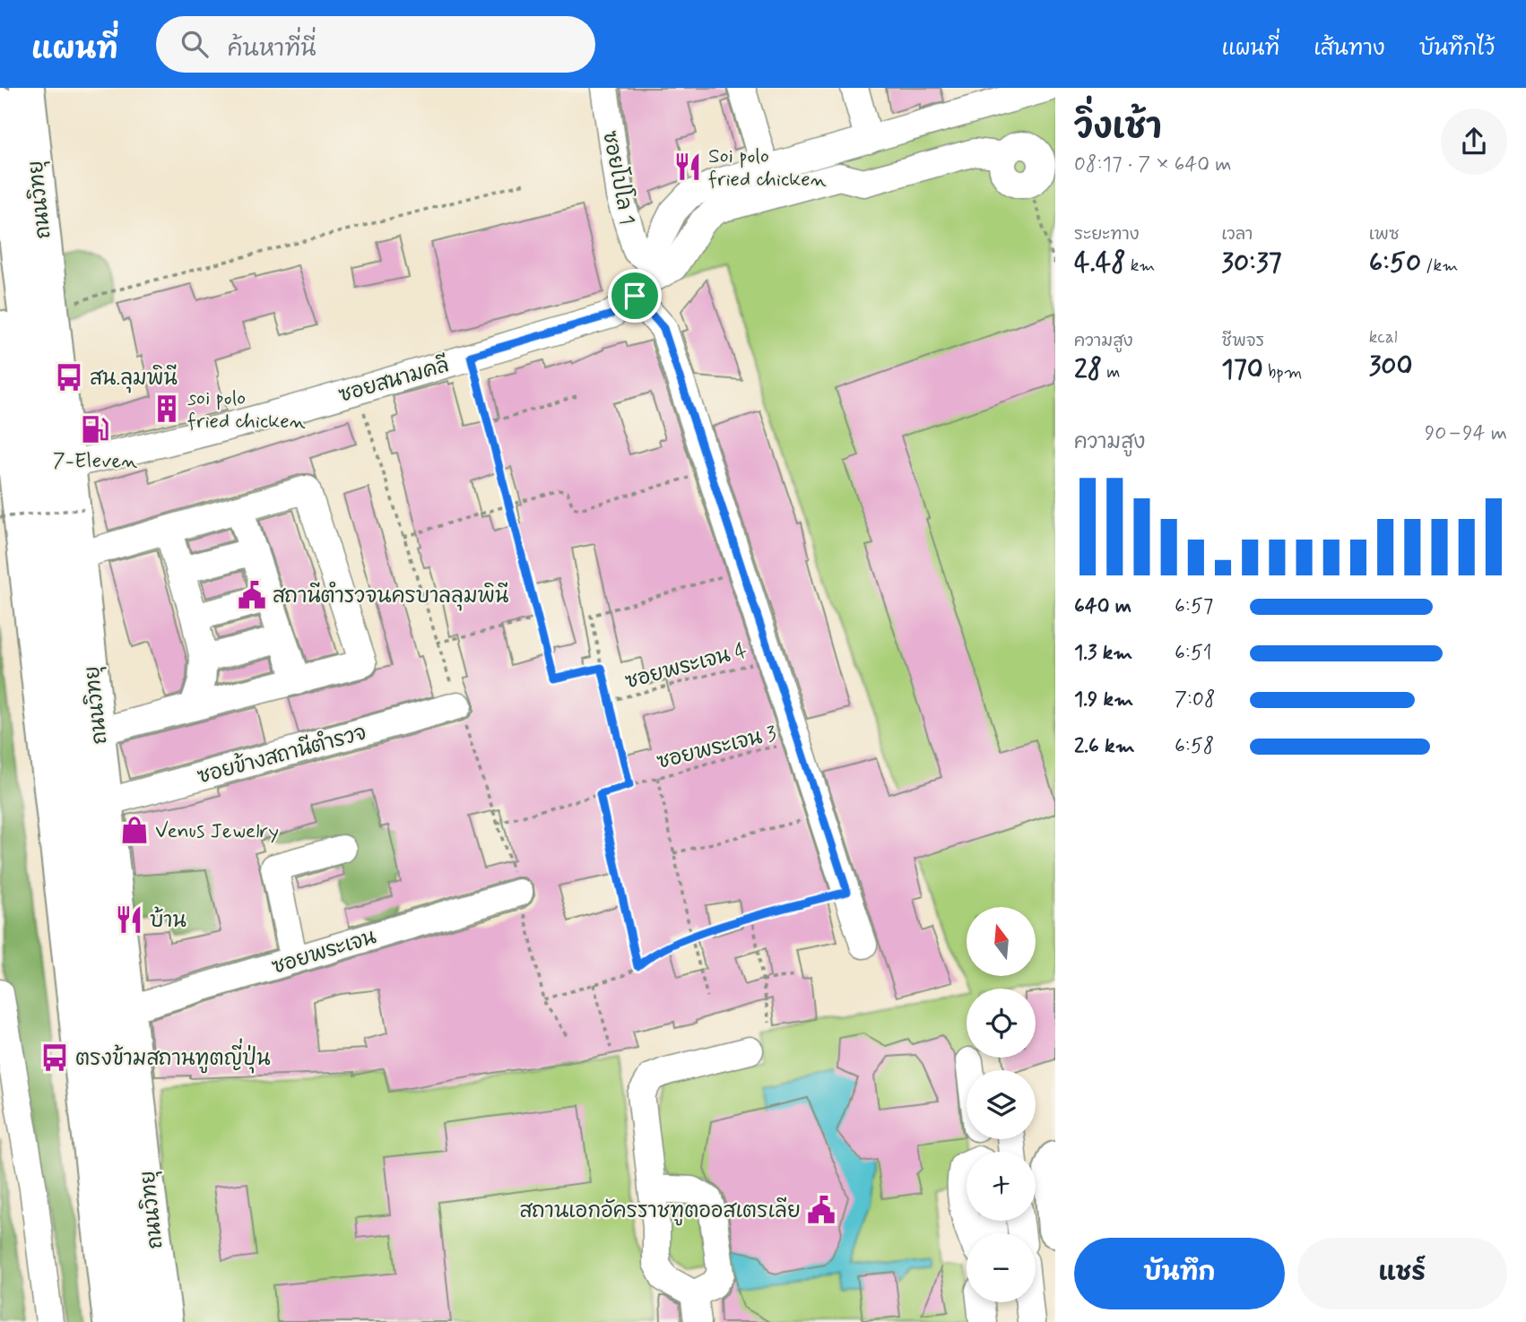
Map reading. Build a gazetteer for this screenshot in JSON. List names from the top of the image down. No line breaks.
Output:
{"streets":{"main road":["ถนนวิทยุ"],"street":["ซอยโปโล 1","ซอยสนามคลี","ซอยข้างสถานีตำรวจ","ซอยพระเจน"],"path":["ซอยพระเจน 4","ซอยพระเจน 3"]},"crossings":[["ซอยโปโล 1","ซอยสนามคลี"],["ถนนวิทยุ","ซอยสนามคลี"],["ถนนวิทยุ","ซอยข้างสถานีตำรวจ"],["ถนนวิทยุ","ซอยพระเจน"]],"places":{"restaurant":["Soi polo fried chicken","บ้าน"],"bus stop":["สน.ลุมพินี","ตรงข้ามสถานทูตญี่ปุ่น"],"building":["soi polo fried chicken"],"fuel station":["7-Eleven"],"public building":["สถานีตำรวจนครบาลลุมพินี","สถานเอกอัครราชทูตออสเตรเลีย"],"shop":["Venus Jewelry"]},"north":"top","page":{"header":"แผนที่","search":"ค้นหาที่นี่","nav":["แผนที่","เส้นทาง","บันทึกไว้"],"heading":["วิ่งเช้า","08:17 · 7 × 640 m"],"stats":[["ระยะทาง","4.48 km"],["เวลา","30:37"],["เพซ","6:50 /km"],["ความสูง","28 m"],["ชีพจร","170 bpm"],["kcal","300"]],"chart":["ความสูง","90–94 m"],"list":[{"name":"640 m","note":"6:57"},{"name":"1.3 km","note":"6:51"},{"name":"1.9 km","note":"7:08"},{"name":"2.6 km","note":"6:58"}],"map_buttons":["+","−"],"buttons":["บันทึก","แชร์"]}}
